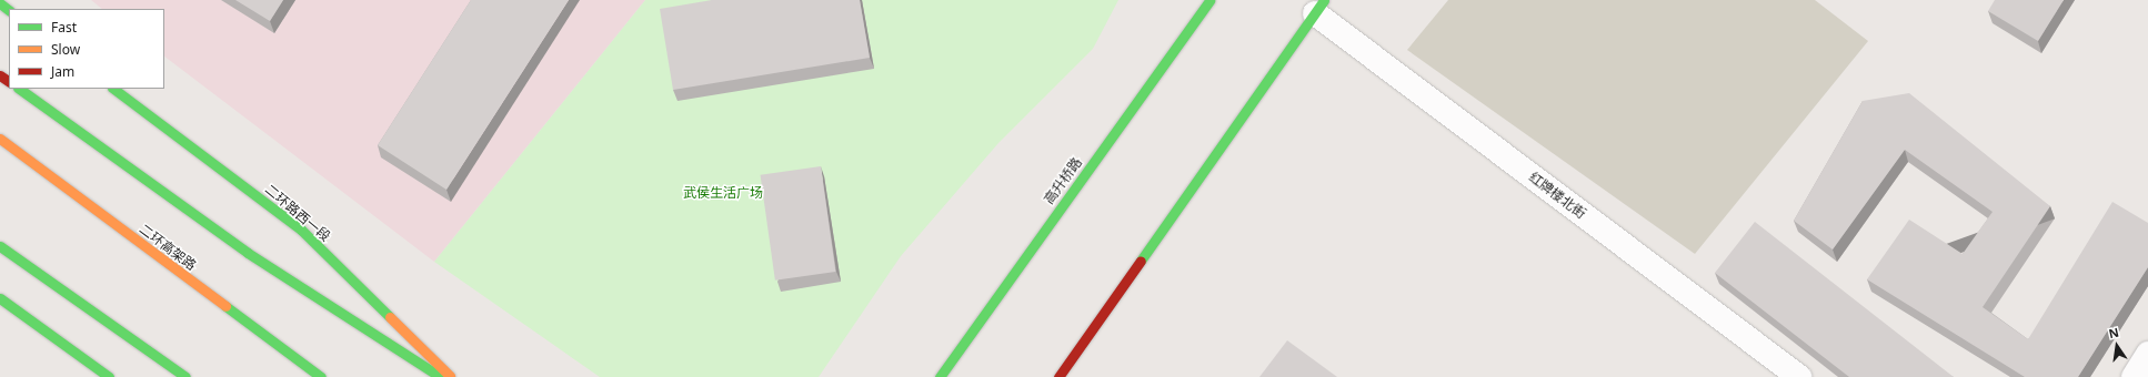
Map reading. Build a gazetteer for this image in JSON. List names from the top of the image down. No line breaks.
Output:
{"streets":{"main road":["高升桥路","二环路西一段","二环高架路"],"street":["红牌楼北街"]},"parks":["武侯生活广场"],"legend":["Fast","Slow","Jam"],"north":"top"}
